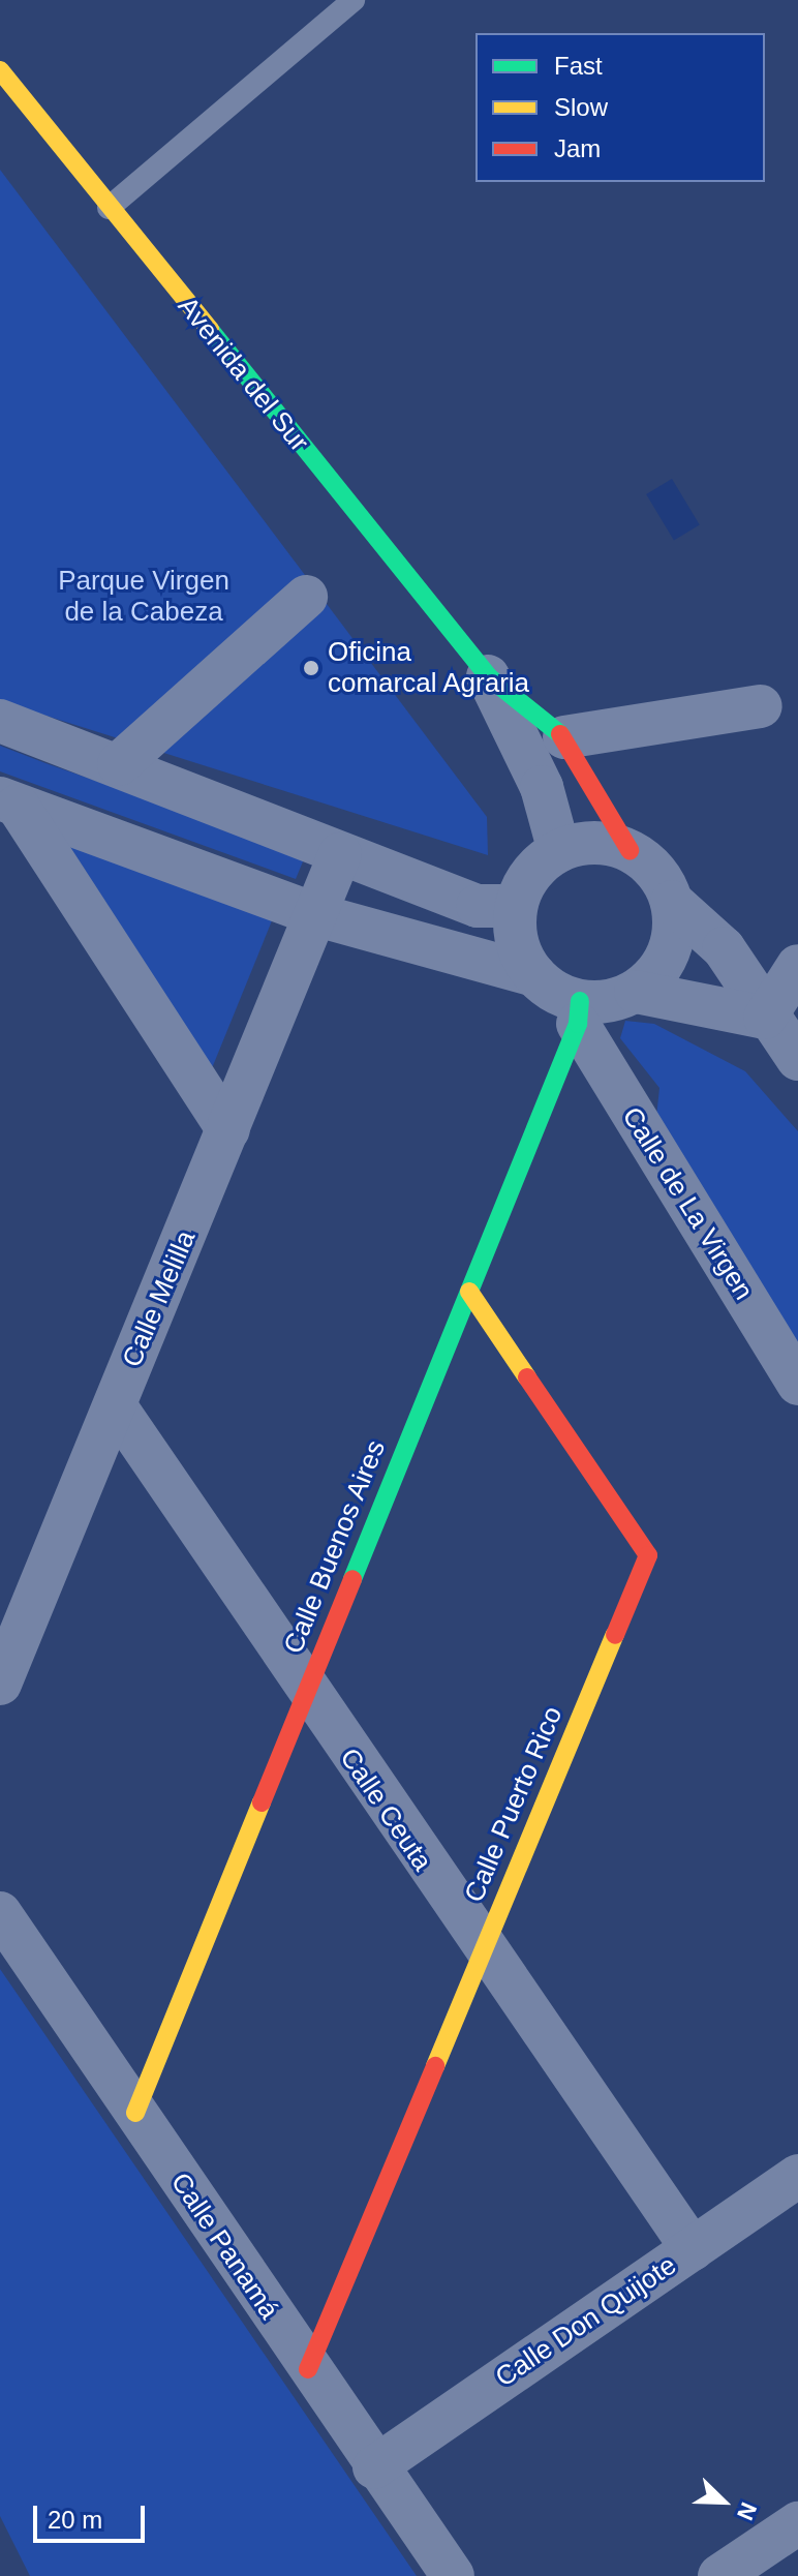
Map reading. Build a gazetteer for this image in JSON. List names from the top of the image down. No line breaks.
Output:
{"streets":{"street":["Avenida del Sur","Calle de La Virgen","Calle Melilla","Calle Buenos Aires","Calle Puerto Rico","Calle Ceuta","Calle Panamá","Calle Don Quijote"]},"crossings":[["Avenida del Sur","Calle de La Virgen"],["Avenida del Sur","Calle Buenos Aires"],["Calle de La Virgen","Calle Buenos Aires"],["Calle Melilla","Calle Ceuta"],["Calle Buenos Aires","Calle Puerto Rico"],["Calle Buenos Aires","Calle Ceuta"],["Calle Buenos Aires","Calle Panamá"],["Calle Puerto Rico","Calle Ceuta"],["Calle Puerto Rico","Calle Panamá"],["Calle Ceuta","Calle Don Quijote"],["Calle Panamá","Calle Don Quijote"]],"parks":["Parque Virgen de la Cabeza"],"places":["Oficina comarcal Agraria"],"legend":["Fast","Slow","Jam"],"scale_bar":"20 m","north":"bottom right"}
